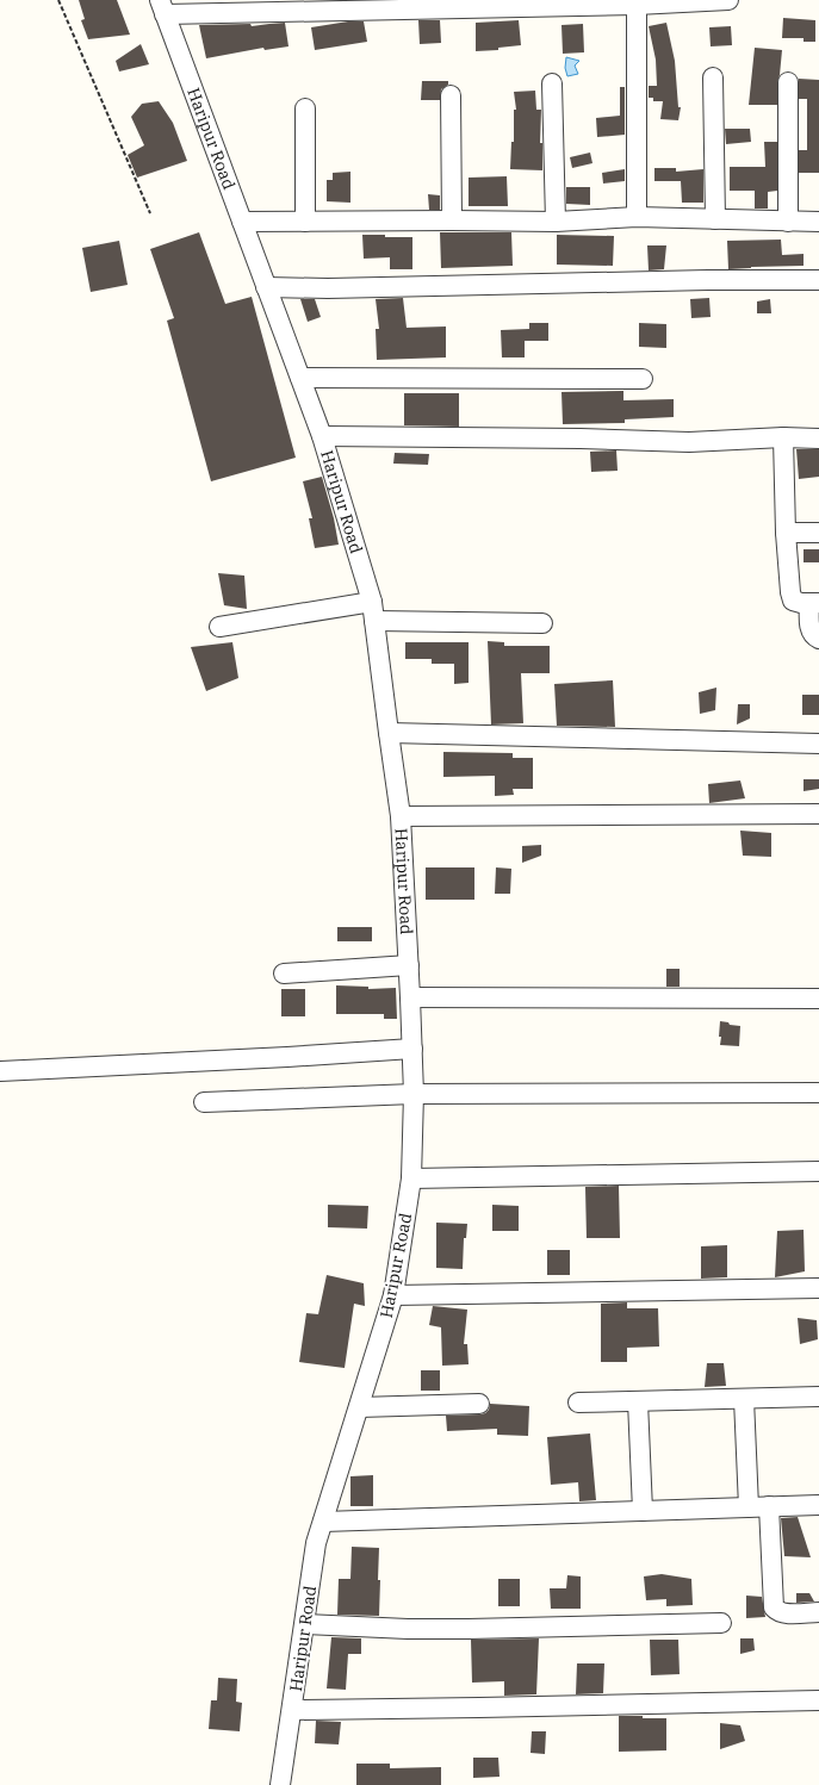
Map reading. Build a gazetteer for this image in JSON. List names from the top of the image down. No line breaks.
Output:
{"streets":{"street":["Haripur Road"]}}
